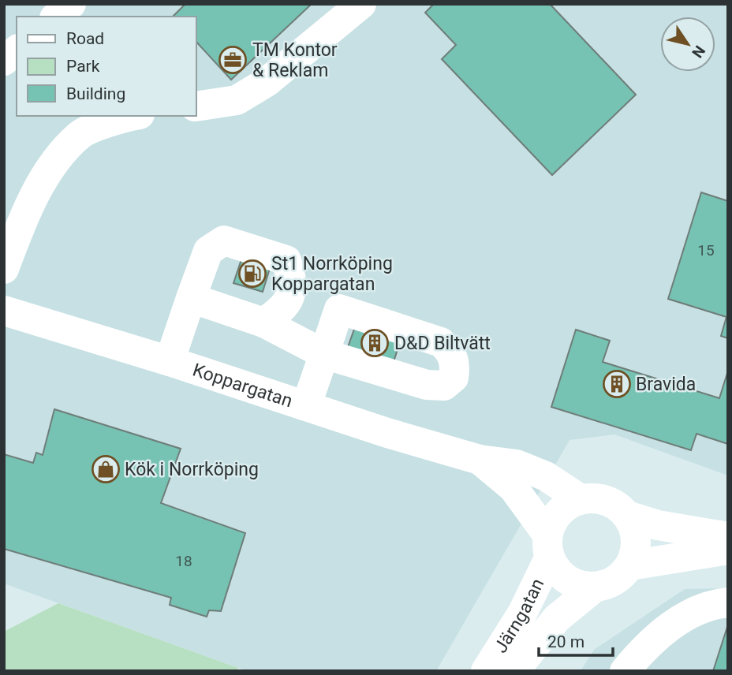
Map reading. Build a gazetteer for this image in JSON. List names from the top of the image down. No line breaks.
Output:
{"streets":{"street":["Koppargatan","Järngatan"]},"crossings":[["Koppargatan","Järngatan"]],"places":{"office":["TM Kontor & Reklam"],"fuel station":["St1 Norrköping Koppargatan"],"building":["D&D Biltvätt","Bravida"],"shop":["Kök i Norrköping"]},"house_numbers":["15","18"],"legend":["Road","Park","Building"],"scale_bar":"20 m","north":"bottom right"}
